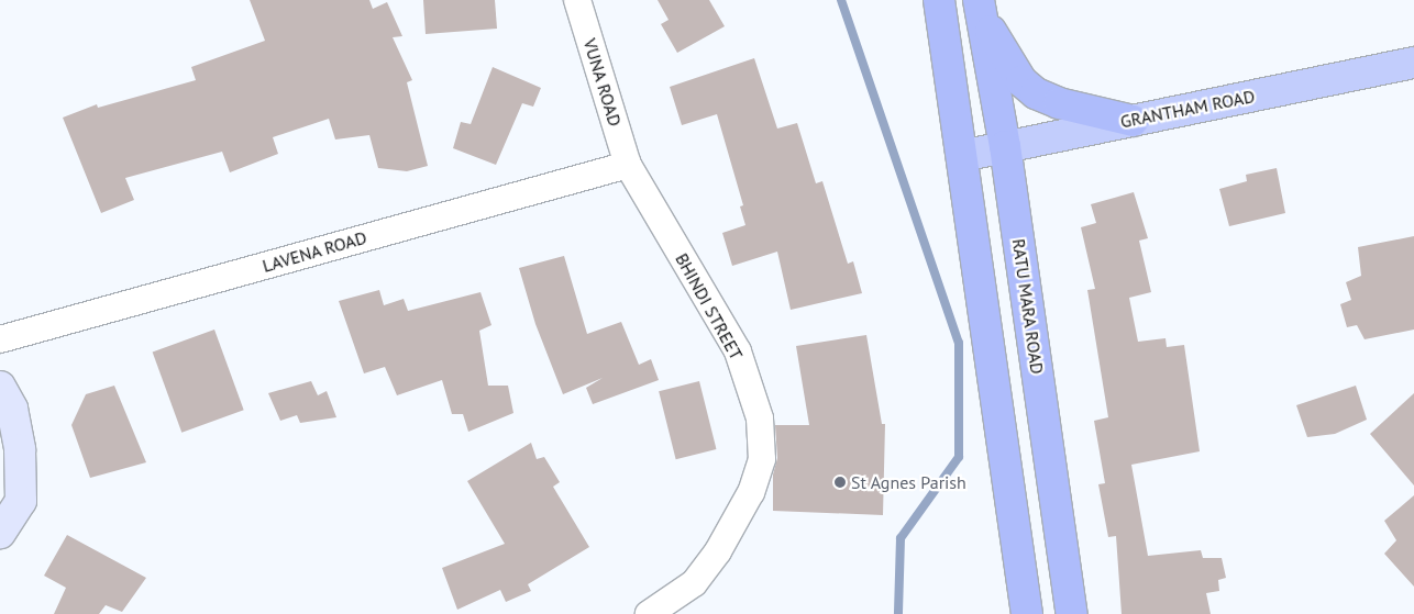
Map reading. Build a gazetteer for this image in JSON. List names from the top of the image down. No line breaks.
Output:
{"streets":{"highway":["RATU MARA ROAD"],"main road":["GRANTHAM ROAD"],"street":["VUNA ROAD","LAVENA ROAD","BHINDI STREET"]},"crossings":[["VUNA ROAD","LAVENA ROAD"],["VUNA ROAD","BHINDI STREET"],["GRANTHAM ROAD","RATU MARA ROAD"],["LAVENA ROAD","BHINDI STREET"]],"places":["St Agnes Parish"]}
